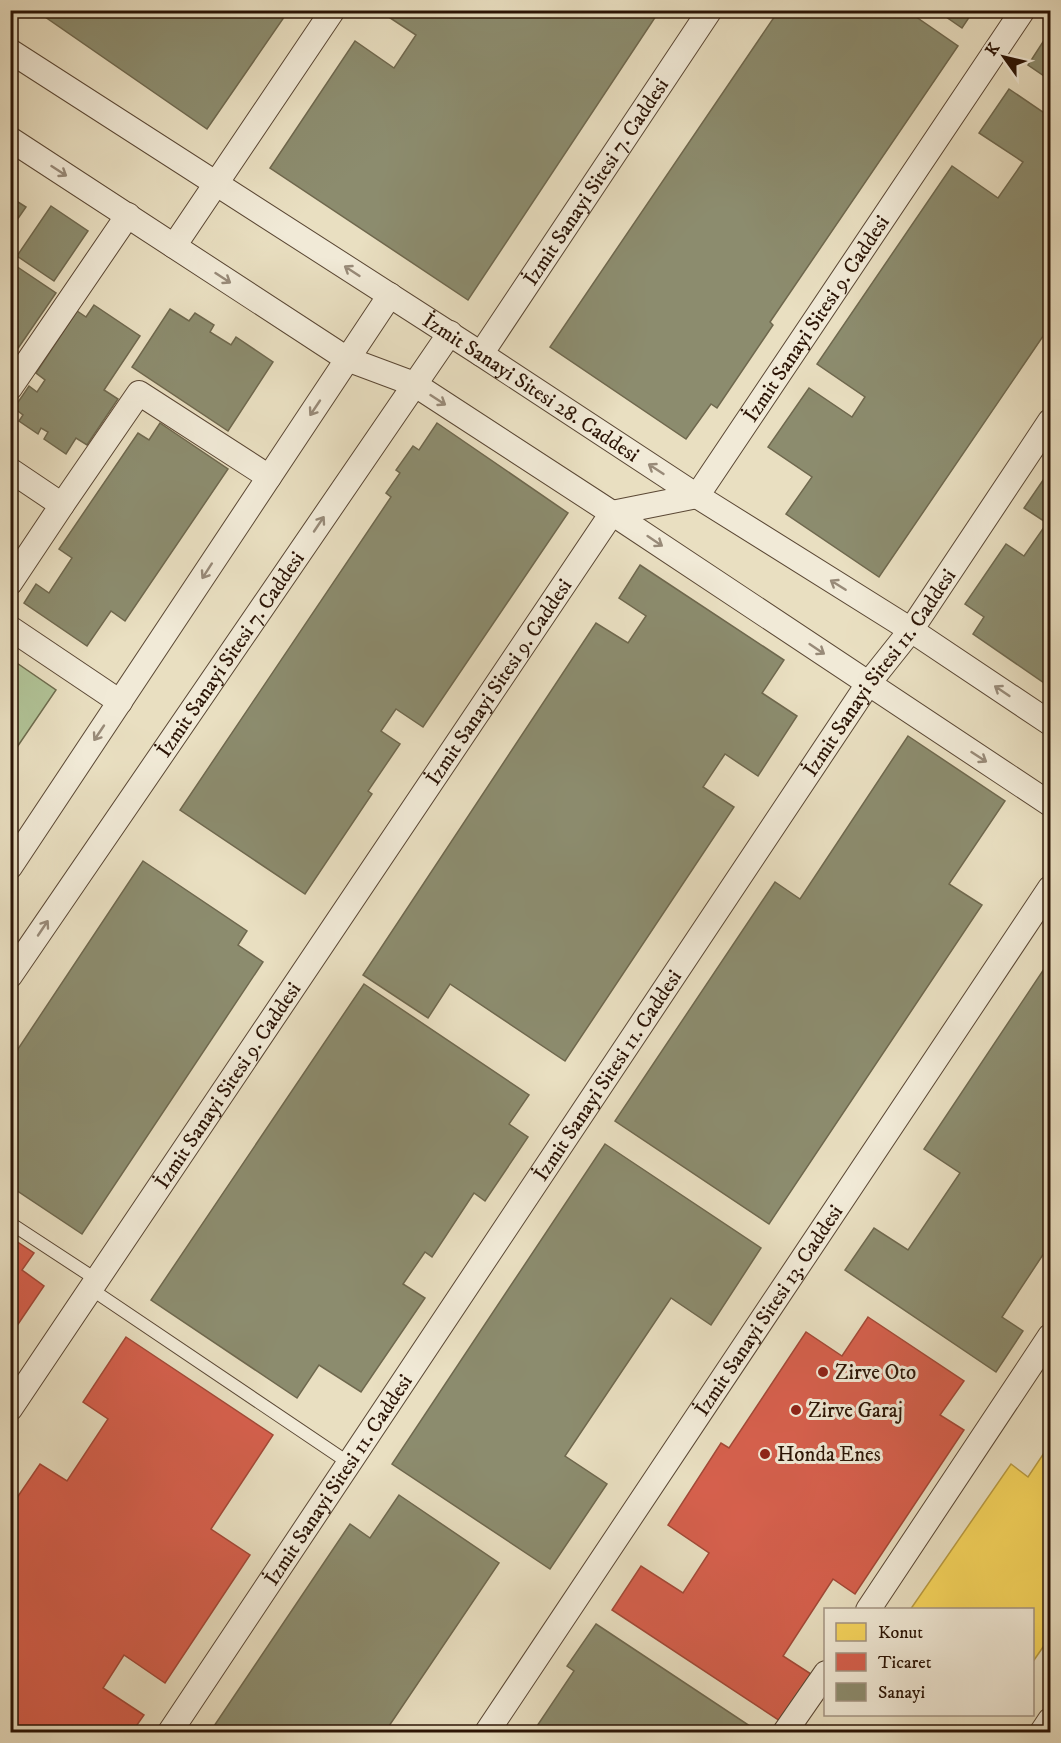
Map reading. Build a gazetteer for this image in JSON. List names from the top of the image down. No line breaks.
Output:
{"streets":{"street":["İzmit Sanayi Sitesi 7. Caddesi","İzmit Sanayi Sitesi 9. Caddesi","İzmit Sanayi Sitesi 28. Caddesi","İzmit Sanayi Sitesi 11. Caddesi","İzmit Sanayi Sitesi 13. Caddesi"]},"crossings":[["İzmit Sanayi Sitesi 7. Caddesi","İzmit Sanayi Sitesi 28. Caddesi"],["İzmit Sanayi Sitesi 9. Caddesi","İzmit Sanayi Sitesi 28. Caddesi"],["İzmit Sanayi Sitesi 28. Caddesi","İzmit Sanayi Sitesi 11. Caddesi"]],"places":["Zirve Oto","Zirve Garaj","Honda Enes"],"legend":["Konut","Ticaret","Sanayi"],"north":"top left"}
